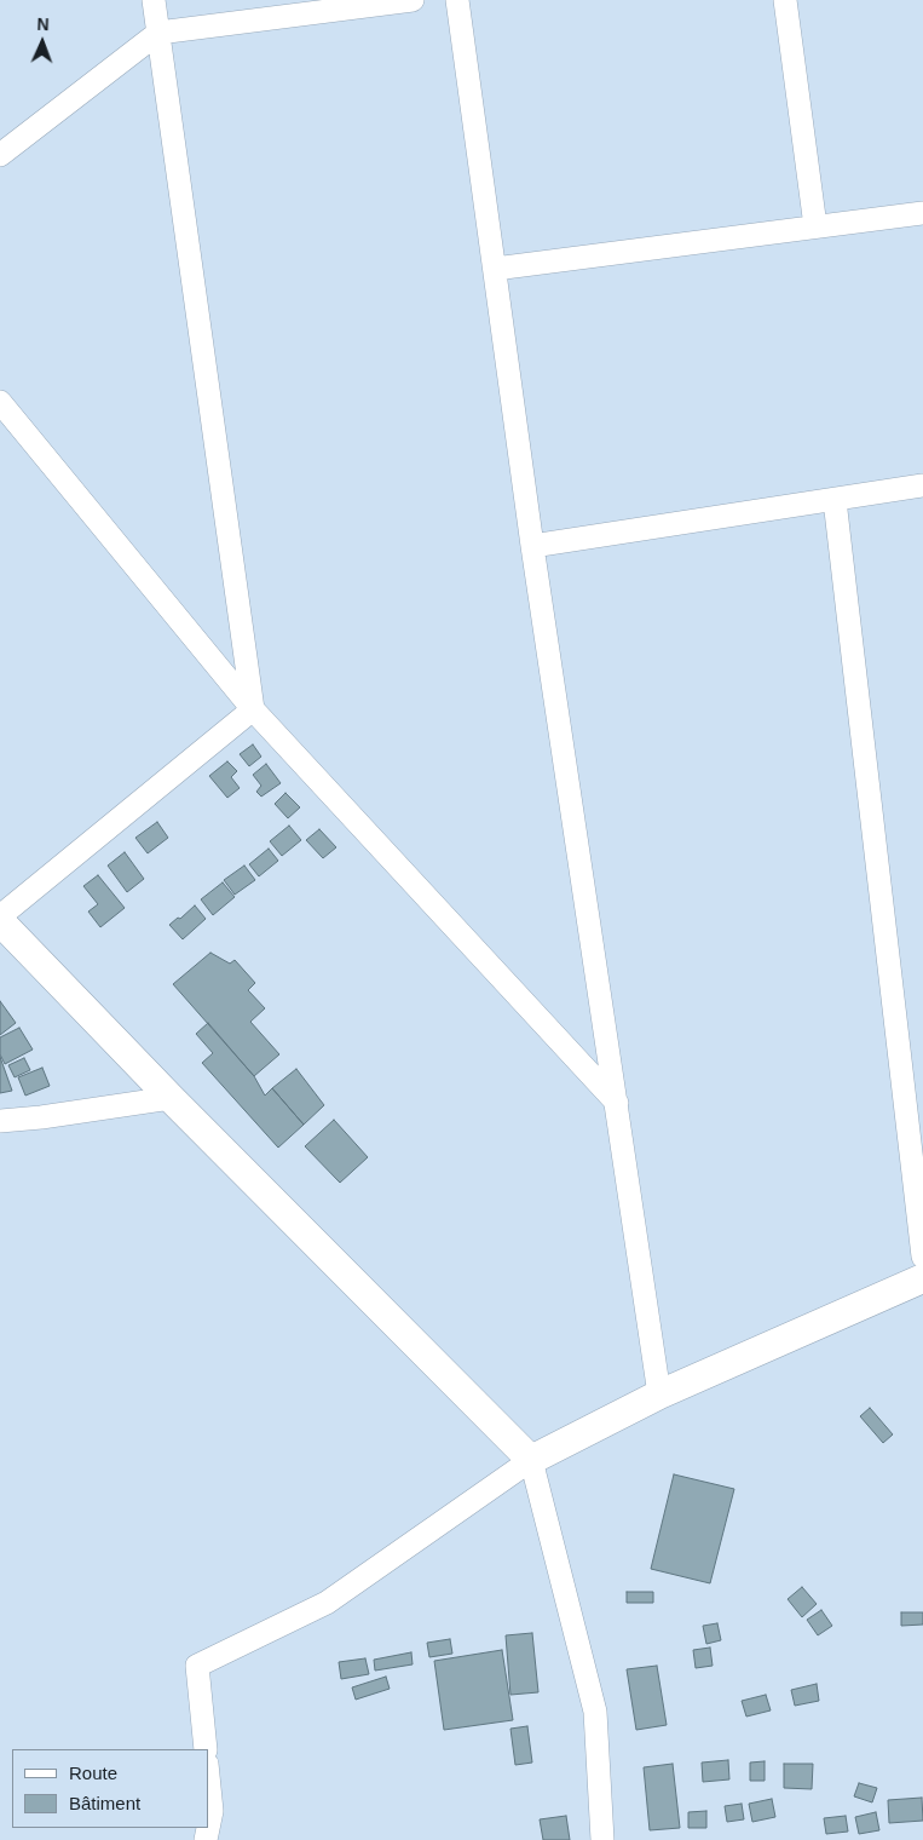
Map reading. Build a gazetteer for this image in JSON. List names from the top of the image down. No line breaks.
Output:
{"legend":["Route","Bâtiment"],"north":"top"}
